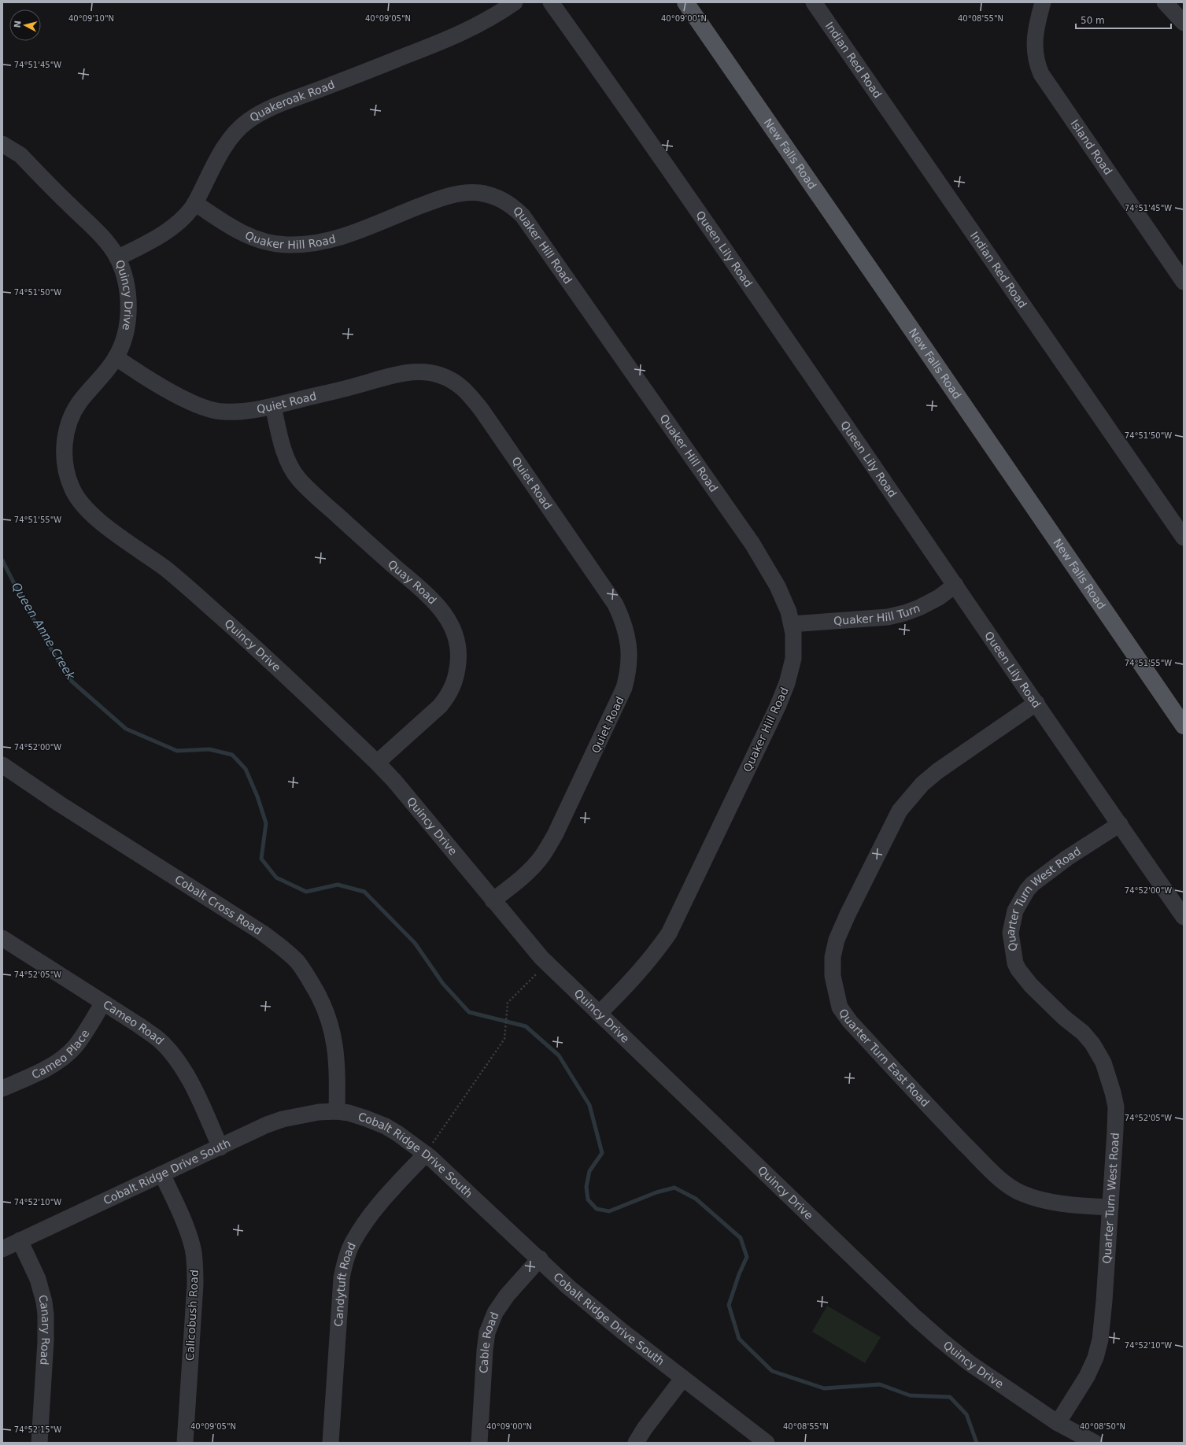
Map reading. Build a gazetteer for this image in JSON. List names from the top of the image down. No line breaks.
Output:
{"streets":{"main road":["New Falls Road"],"street":["Indian Red Road","Quakeroak Road","Island Road","Quaker Hill Road","Queen Lily Road","Quincy Drive","Quiet Road","Quay Road","Quaker Hill Turn","Quarter Turn West Road","Cobalt Cross Road","Cameo Road","Cameo Place","Quarter Turn East Road","Cobalt Ridge Drive South","Candytuft Road","Calicobush Road","Canary Road","Cable Road"]},"crossings":[["Quakeroak Road","Quaker Hill Road"],["Quakeroak Road","Quincy Drive"],["Quaker Hill Road","Quincy Drive"],["Quaker Hill Road","Quaker Hill Turn"],["Queen Lily Road","Quaker Hill Turn"],["Queen Lily Road","Quarter Turn West Road"],["Queen Lily Road","Quarter Turn East Road"],["Quincy Drive","Quiet Road"],["Quincy Drive","Quay Road"],["Quincy Drive","Quarter Turn West Road"],["Quiet Road","Quay Road"],["Quarter Turn West Road","Quarter Turn East Road"],["Cobalt Cross Road","Cobalt Ridge Drive South"],["Cameo Road","Cameo Place"],["Cameo Road","Cobalt Ridge Drive South"],["Cobalt Ridge Drive South","Candytuft Road"],["Cobalt Ridge Drive South","Calicobush Road"],["Cobalt Ridge Drive South","Canary Road"],["Cobalt Ridge Drive South","Cable Road"]],"water":["Queen Anne Creek"],"scale_bar":"50 m","north":"left","coordinates":["40°09'10\"N","40°09'05\"N","40°09'00\"N","40°08'55\"N","74°51'45\"W","74°51'50\"W","74°51'55\"W","74°52'00\"W","74°52'05\"W","74°52'10\"W","40°08'50\"N","74°52'15\"W"]}
